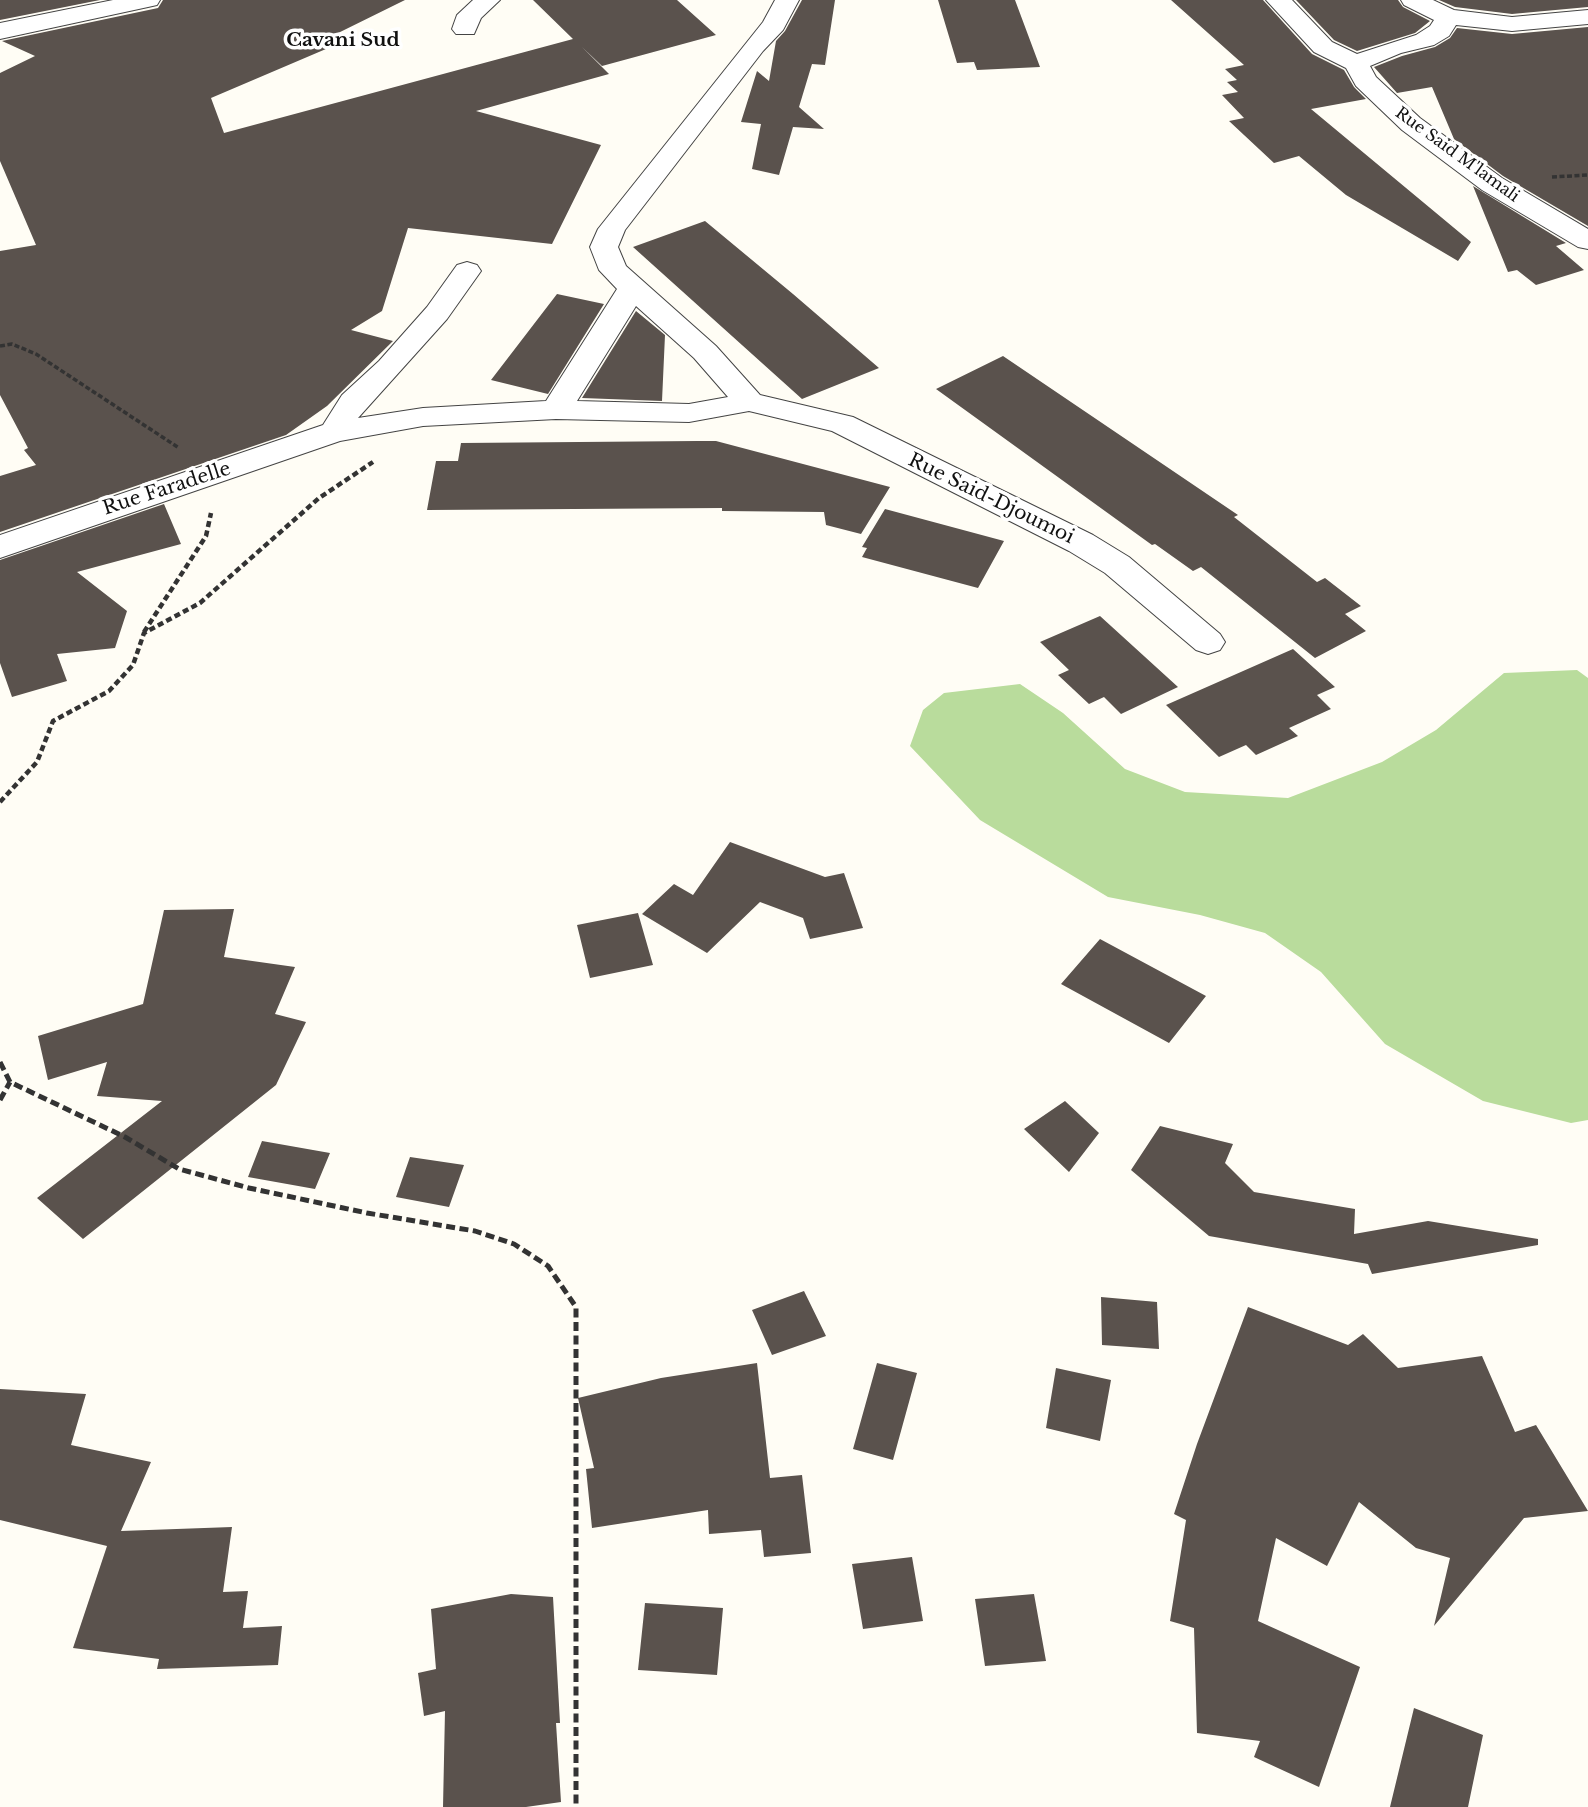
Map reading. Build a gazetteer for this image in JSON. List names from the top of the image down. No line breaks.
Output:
{"streets":{"street":["Rue Said M'lamali","Rue Faradelle","Rue Said-Djoumoi"]},"crossings":[["Rue Faradelle","Rue Said-Djoumoi"]],"districts":["Cavani Sud"]}
